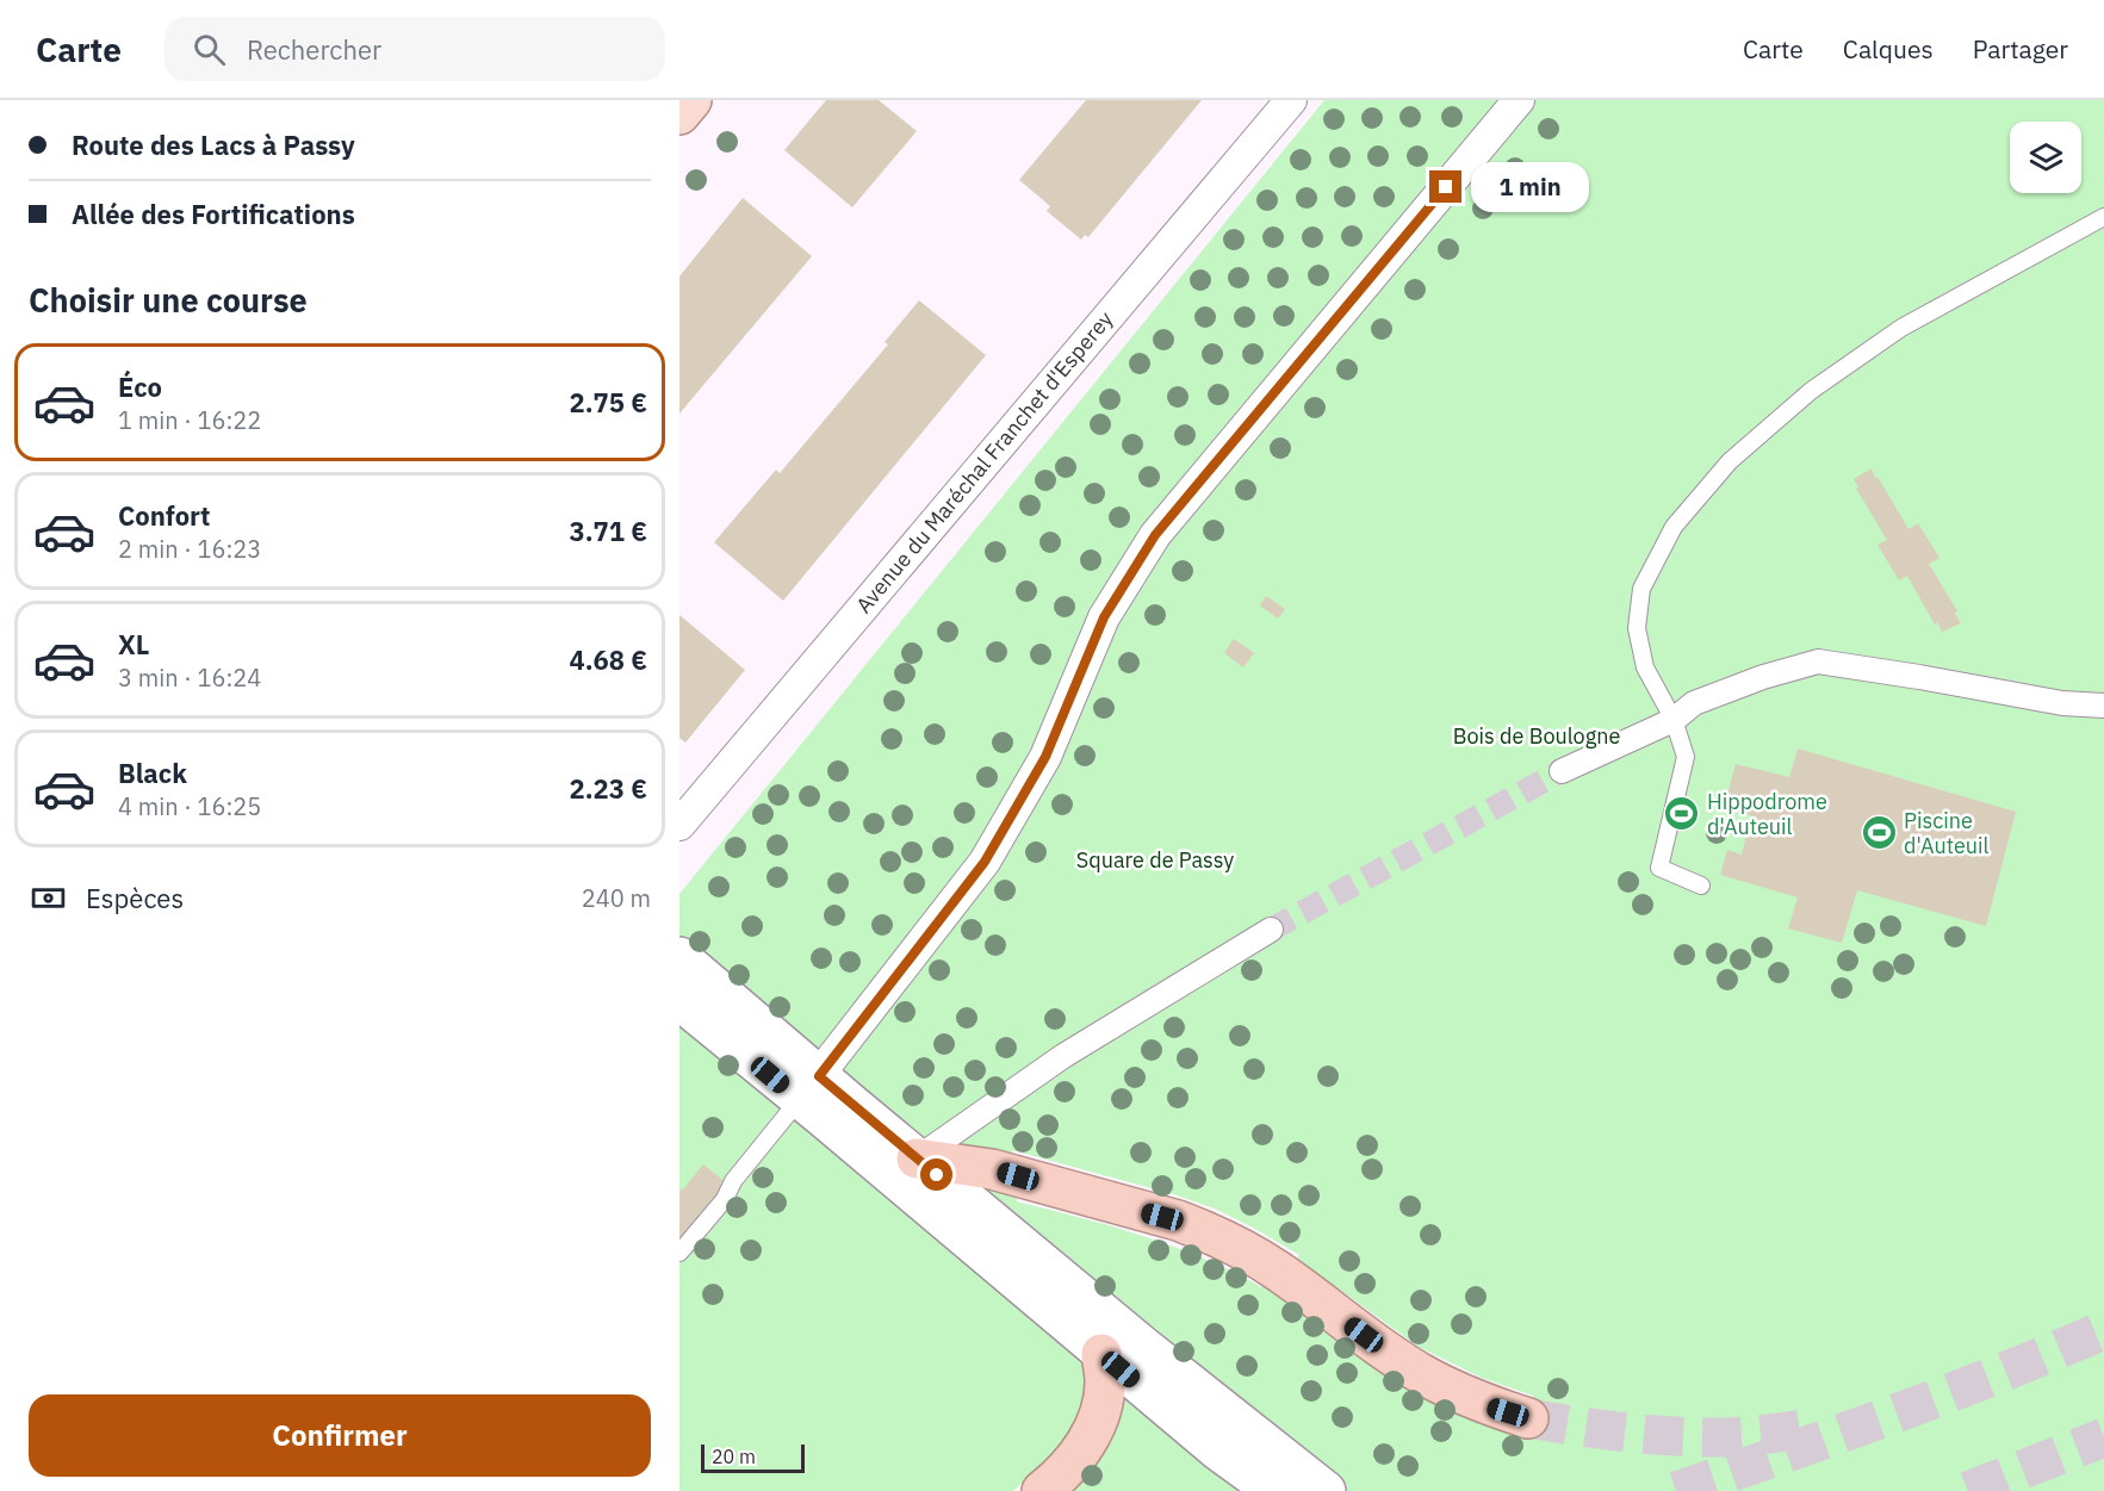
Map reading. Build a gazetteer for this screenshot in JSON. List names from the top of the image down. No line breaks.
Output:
{"streets":{"street":["Avenue du Maréchal Franchet d'Esperey"]},"parks":["Bois de Boulogne","Square de Passy"],"places":{"sports":["Hippodrome d'Auteuil","Piscine d'Auteuil"]},"scale_bar":"20 m","page":{"header":"Carte","search":"Rechercher","nav":["Carte","Calques","Partager"],"banner":["Route des Lacs à Passy","Allée des Fortifications"],"bubble":"1 min","heading":"Choisir une course","list":[{"name":"Éco","note":"1 min · 16:22","value":"2.75 €"},{"name":"Confort","note":"2 min · 16:23","value":"3.71 €"},{"name":"XL","note":"3 min · 16:24","value":"4.68 €"},{"name":"Black","note":"4 min · 16:25","value":"2.23 €"}],"pay":["Espèces","240 m"],"buttons":"Confirmer","scale":"20 m"}}
